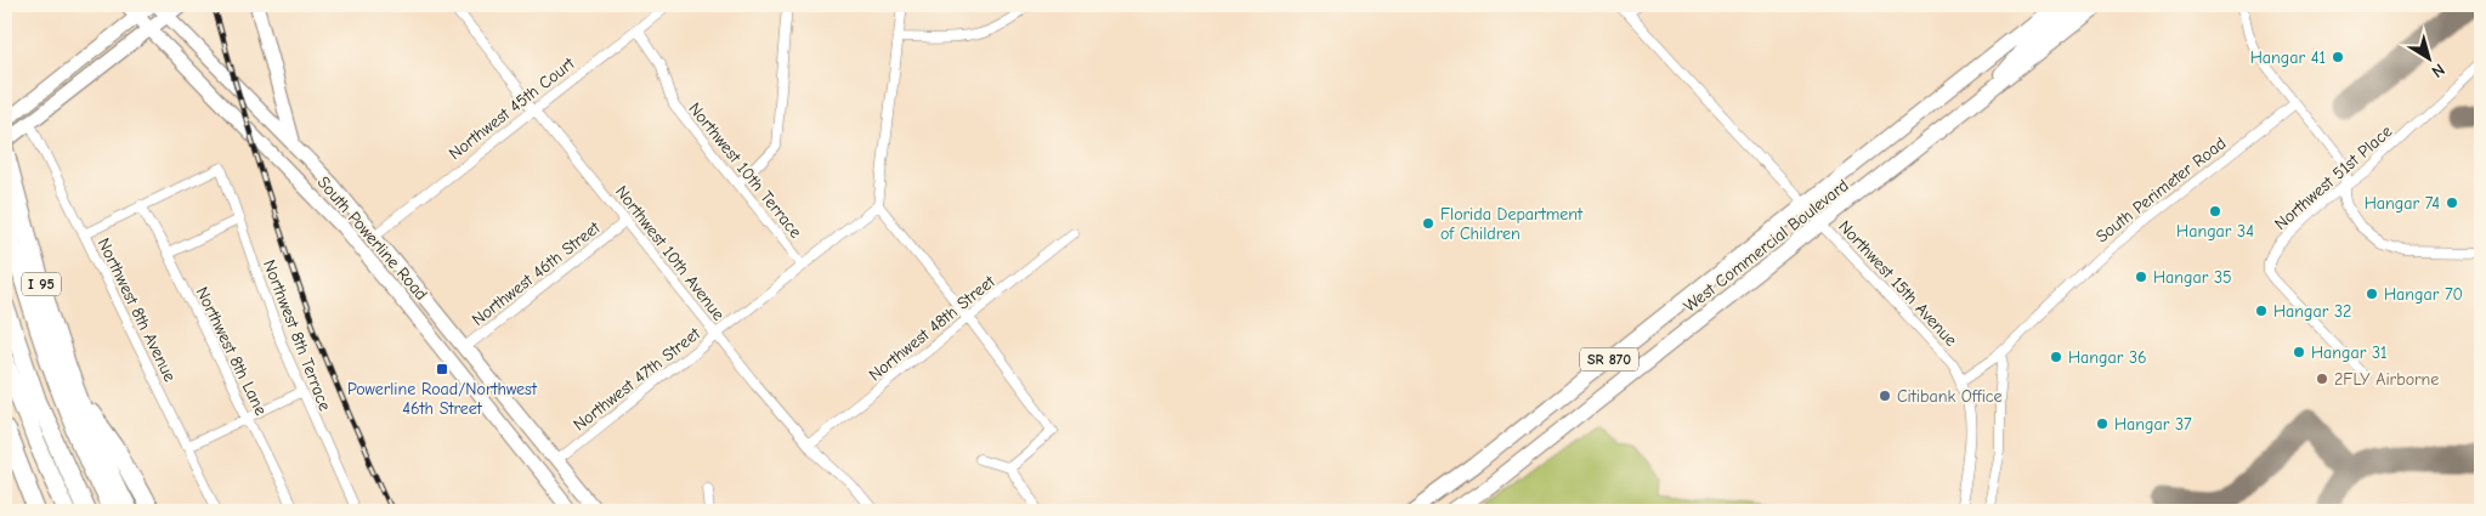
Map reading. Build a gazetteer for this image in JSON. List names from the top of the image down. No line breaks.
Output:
{"streets":{"highway":["West Commercial Boulevard","I 95","SR 870"],"main road":["South Powerline Road"],"street":["Northwest 45th Court","Northwest 10th Terrace","Northwest 51st Place","South Perimeter Road","Northwest 10th Avenue","Northwest 46th Street","Northwest 15th Avenue","Northwest 8th Avenue","Northwest 48th Street","Northwest 8th Terrace","Northwest 8th Lane","Northwest 47th Street"]},"crossings":[["Northwest 45th Court","Northwest 10th Terrace"],["Northwest 45th Court","South Powerline Road"],["Northwest 45th Court","Northwest 10th Avenue"],["Northwest 10th Terrace","Northwest 47th Street"],["South Perimeter Road","Northwest 15th Avenue"],["South Powerline Road","Northwest 46th Street"],["South Powerline Road","Northwest 47th Street"],["West Commercial Boulevard","Northwest 15th Avenue"],["Northwest 10th Avenue","Northwest 46th Street"],["Northwest 10th Avenue","Northwest 48th Street"],["Northwest 10th Avenue","Northwest 47th Street"],["Northwest 8th Terrace","Northwest 8th Lane"]],"places":{"other":["Hangar 41","Hangar 74","Hangar 34","Florida Department of Children","Hangar 35","Hangar 70","Hangar 32","Hangar 31","Hangar 36","2FLY Airborne","Citibank Office","Hangar 37"],"transit":["Powerline Road/Northwest 46th Street"]},"north":"bottom right"}
